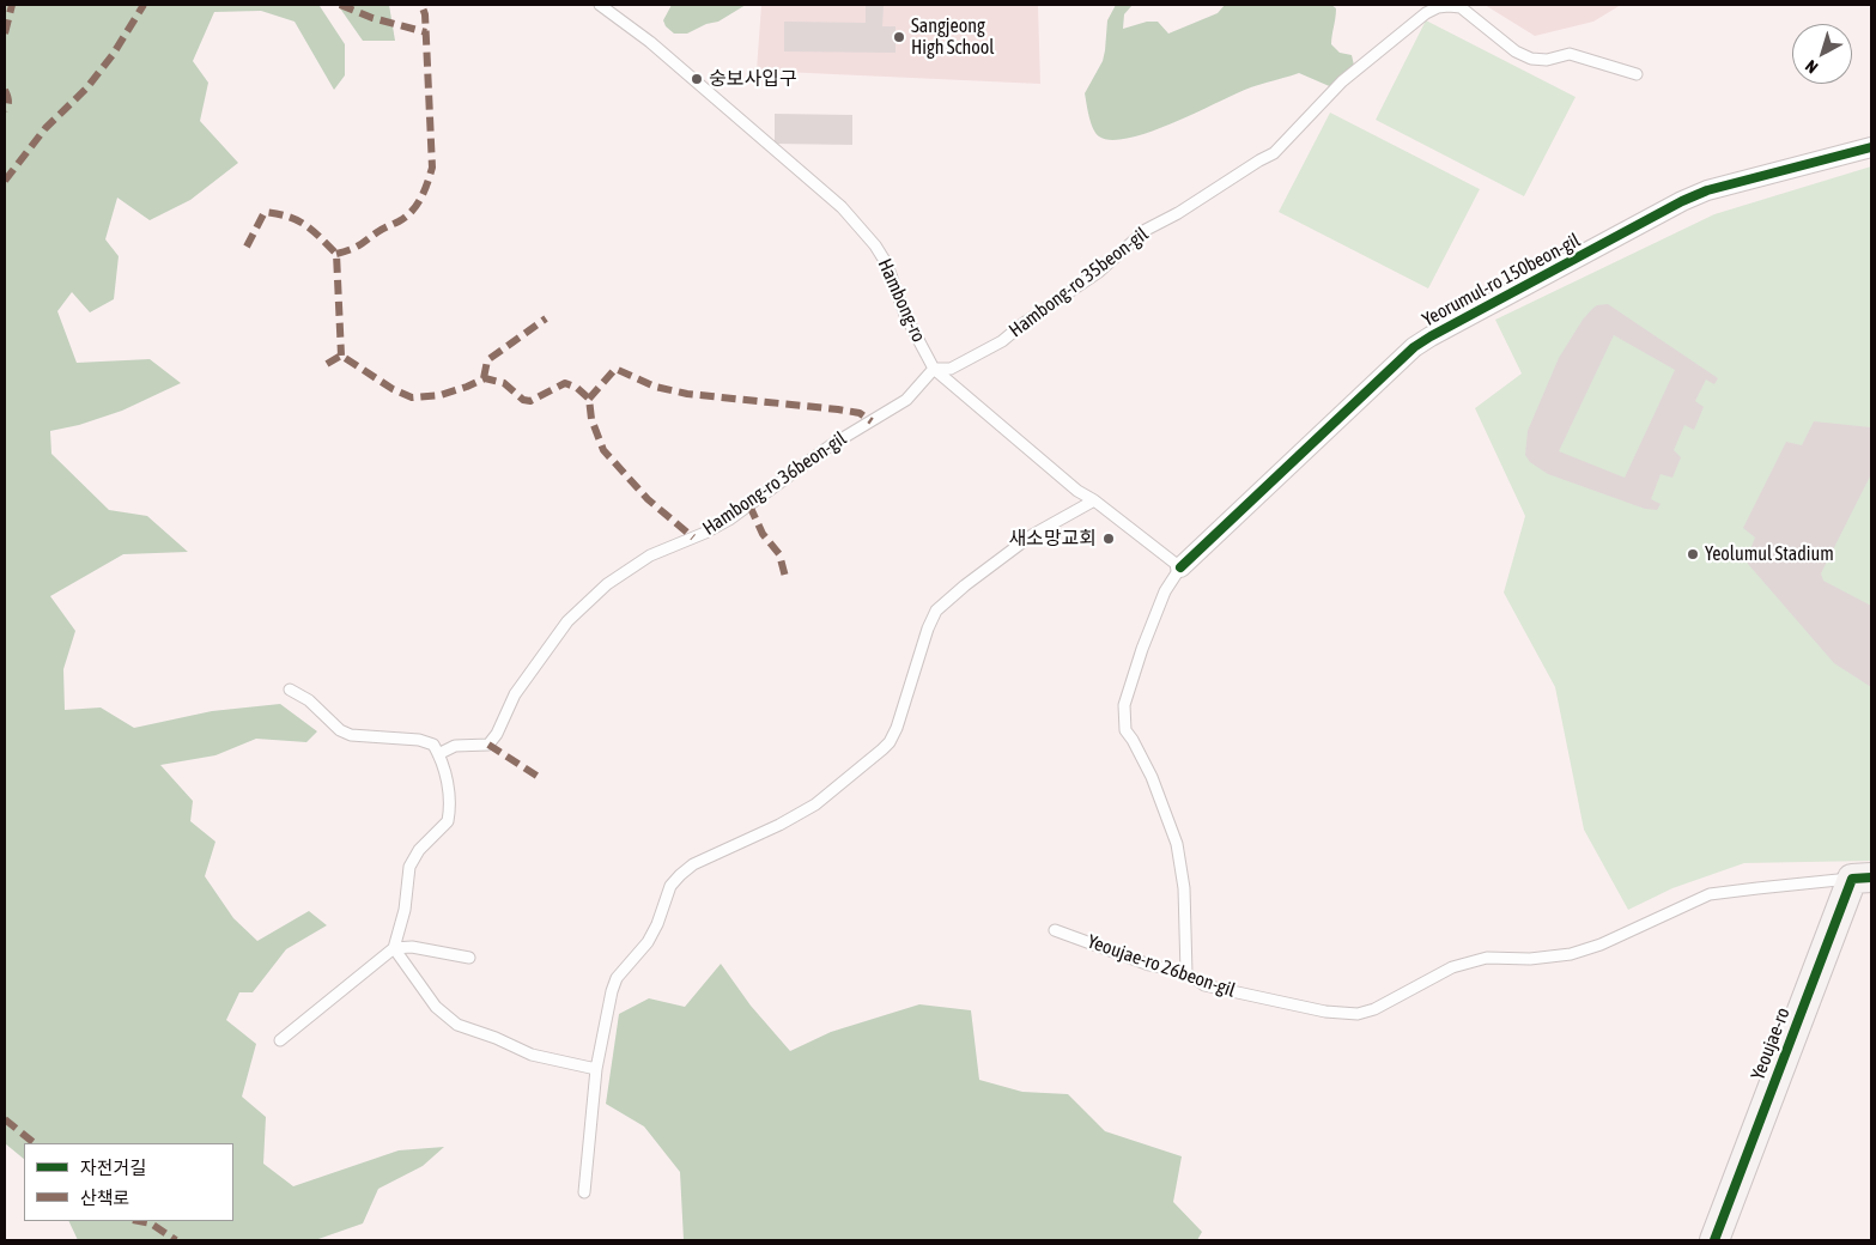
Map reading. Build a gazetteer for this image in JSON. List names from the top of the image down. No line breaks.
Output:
{"streets":{"street":["Yeorumul-ro 150beon-gil","Yeoujae-ro"],"lane":["Hambong-ro 35beon-gil","Hambong-ro","Hambong-ro 36beon-gil","Yeoujae-ro 26beon-gil"]},"crossings":[["Yeorumul-ro 150beon-gil","Hambong-ro"],["Yeorumul-ro 150beon-gil","Yeoujae-ro 26beon-gil"],["Hambong-ro 35beon-gil","Hambong-ro"],["Hambong-ro 35beon-gil","Hambong-ro 36beon-gil"],["Hambong-ro","Hambong-ro 36beon-gil"],["Yeoujae-ro 26beon-gil","Yeoujae-ro"]],"places":["Sangjeong High School","숭보사입구","새소망교회","Yeolumul Stadium"],"legend":["자전거길","산책로"],"north":"bottom left"}
